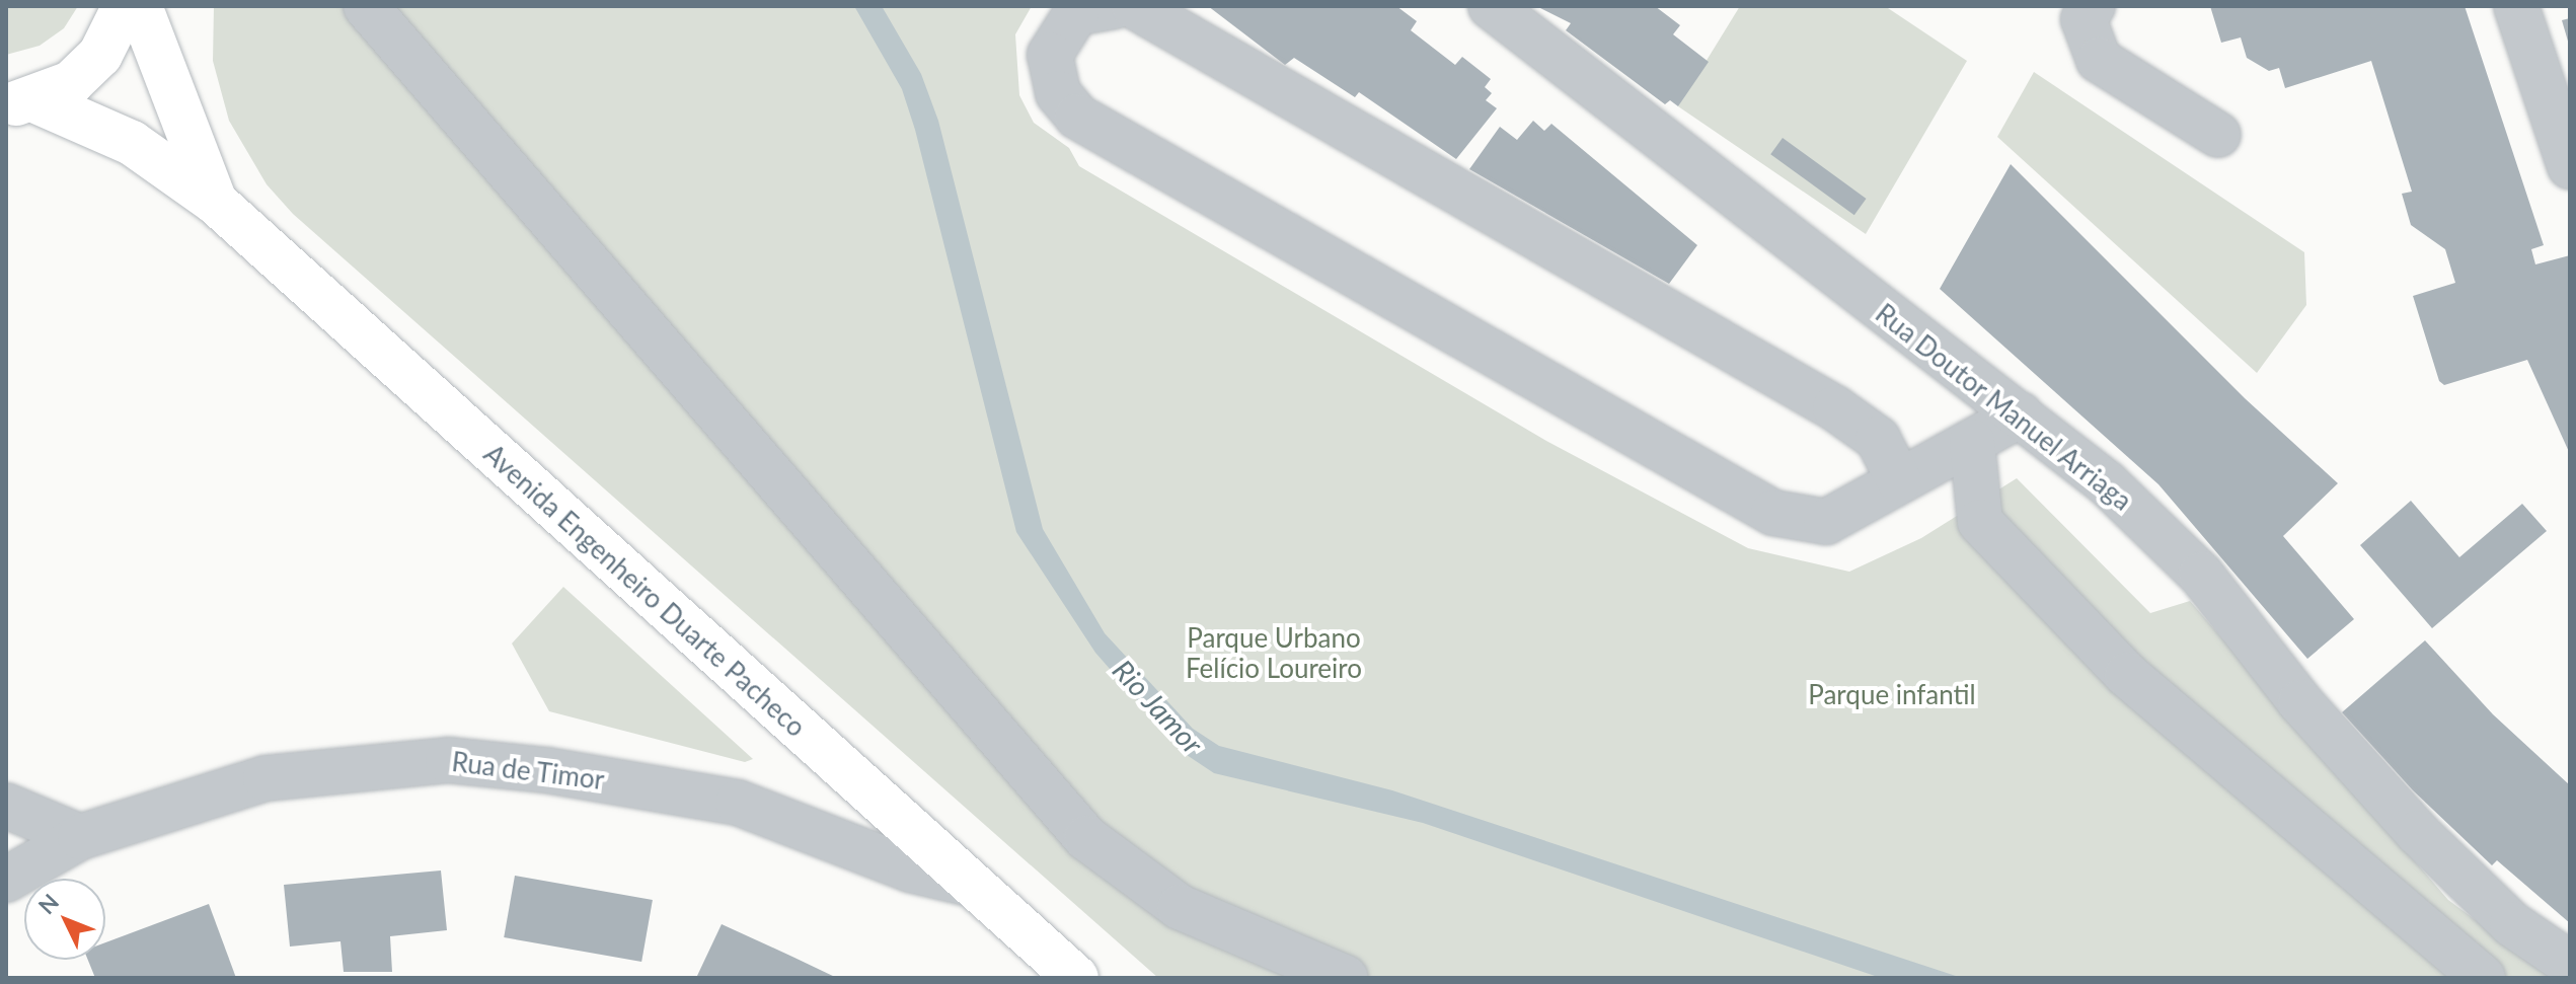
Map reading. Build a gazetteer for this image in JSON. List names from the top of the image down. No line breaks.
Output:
{"streets":{"main road":["Avenida Engenheiro Duarte Pacheco"],"street":["Rua Doutor Manuel Arriaga","Rua de Timor"]},"crossings":[["Avenida Engenheiro Duarte Pacheco","Rua de Timor"]],"water":["Rio Jamor"],"parks":["Parque Urbano Felício Loureiro","Parque infantil"],"north":"top left"}
